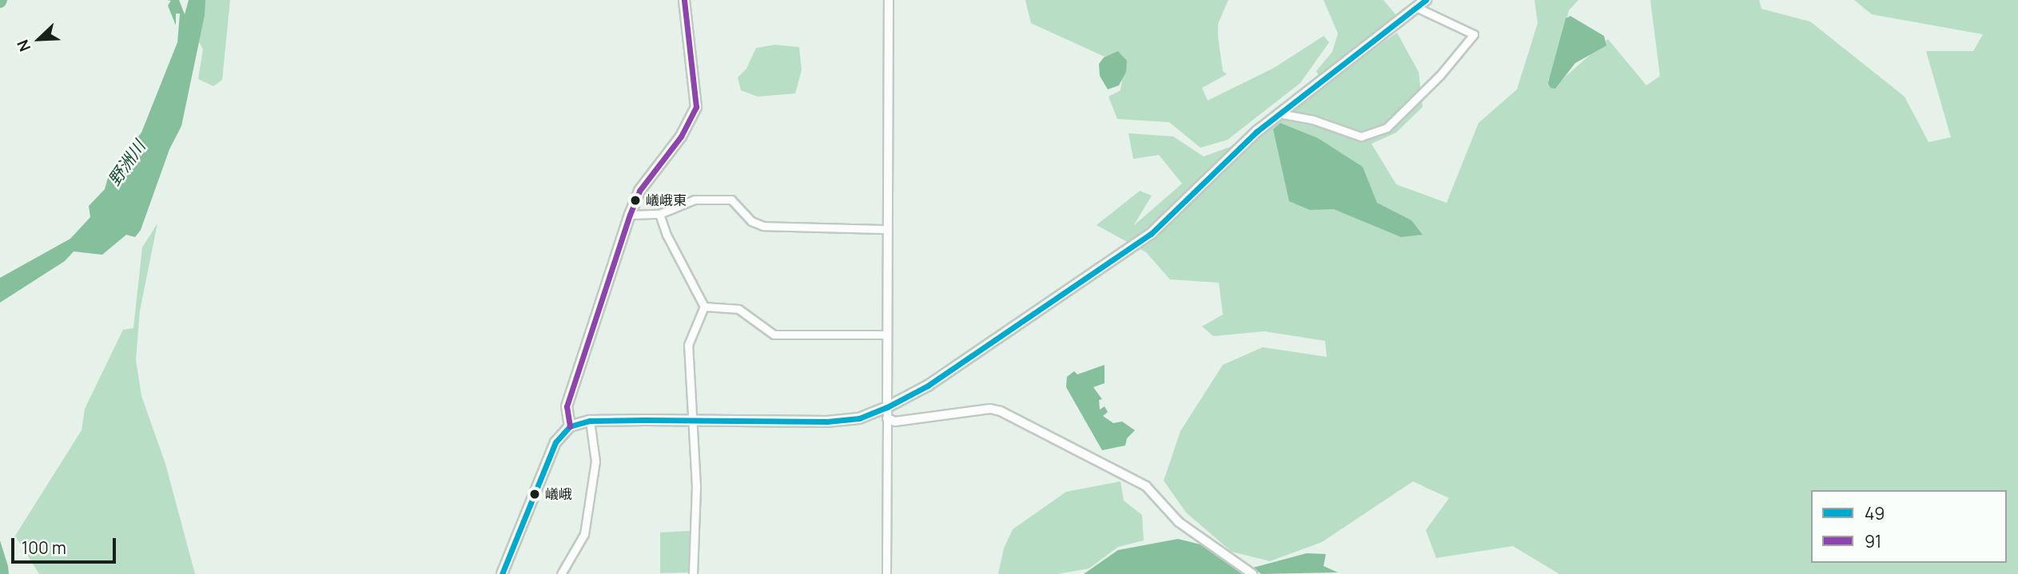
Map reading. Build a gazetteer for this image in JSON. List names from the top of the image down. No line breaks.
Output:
{"water":["野洲川"],"places":["嶬峨東","嶬峨"],"lines":["transit line 49","transit line 91"],"legend":["49","91"],"scale_bar":"100 m","north":"bottom left"}
